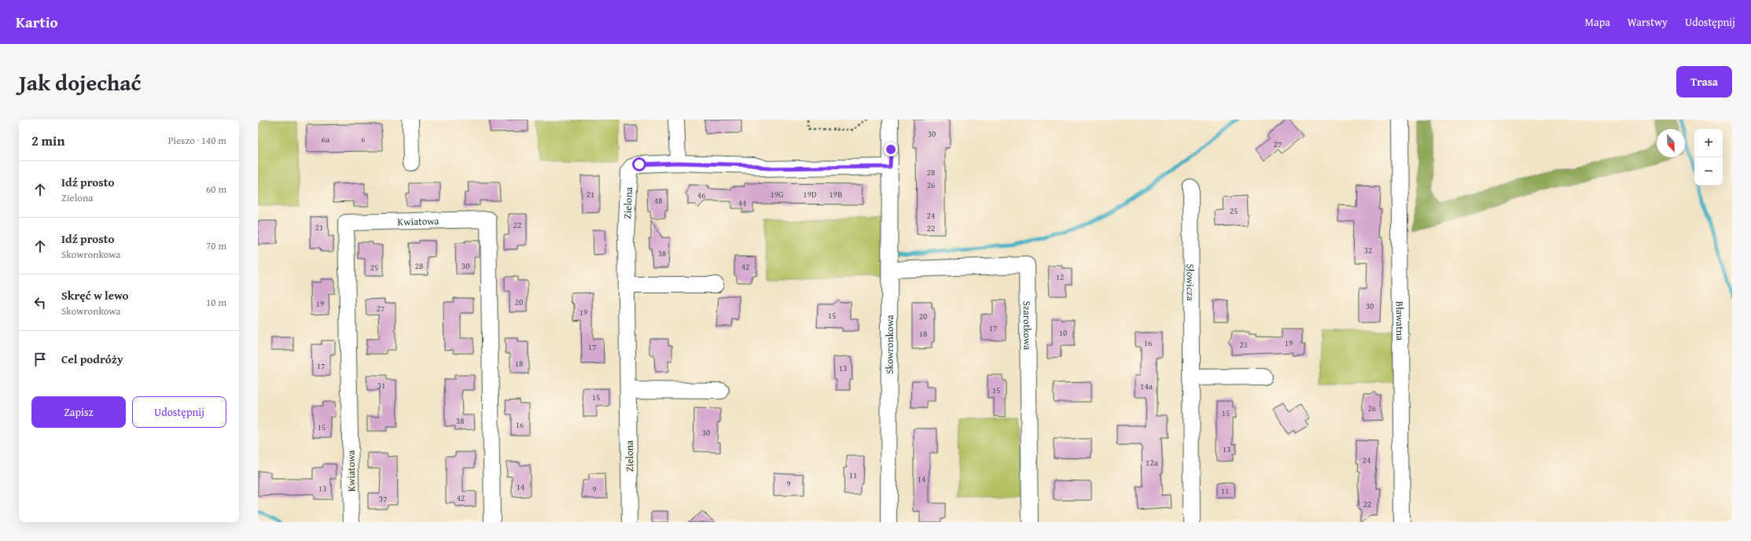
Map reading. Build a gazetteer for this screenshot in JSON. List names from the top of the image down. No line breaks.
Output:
{"streets":{"street":["Zielona","Kwiatowa","Słowicza","Bławatna","Szarotkowa","Skowronkowa"]},"crossings":[["Zielona","Skowronkowa"],["Szarotkowa","Skowronkowa"]],"house_numbers":["30","6a","6","27","28","26","21","19G","19D","19B","46","48","44","25","24","22","21","22","32","38","28","30","42","25","12","20","19","30","27","19","15","20","17","10","18","16","19","21","17","18","17","13","31","14a","15","15","26","15","38","16","15","30","13","24","12a","11","14","9","14","13","9","11","42","37","22"],"north":"bottom","page":{"header":"Kartio","nav":["Mapa","Warstwy","Udostępnij"],"title":"Jak dojechać","buttons":["Trasa",["Zapisz","Udostępnij"]],"heading":["2 min","Pieszo · 140 m"],"map_buttons":["+","−"],"list":[["Idź prosto","Zielona","60 m"],["Idź prosto","Skowronkowa","70 m"],["Skręć w lewo","Skowronkowa","10 m"],"Cel podróży"]}}
